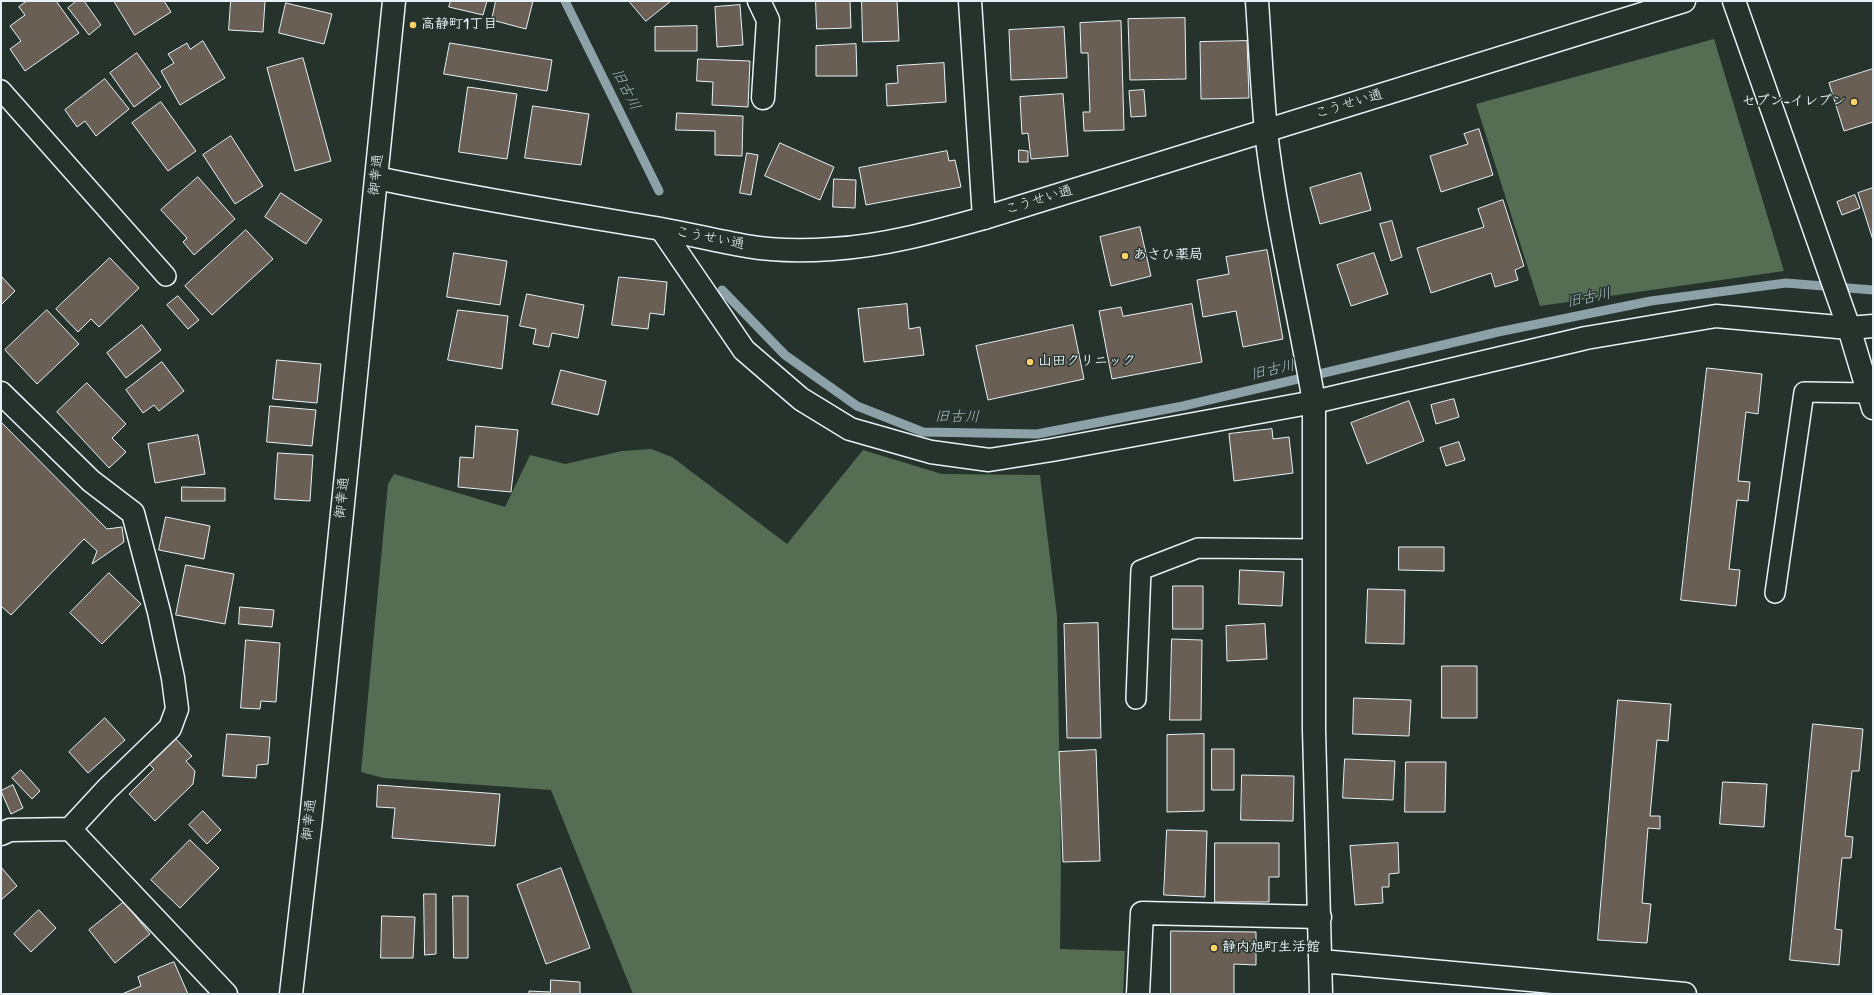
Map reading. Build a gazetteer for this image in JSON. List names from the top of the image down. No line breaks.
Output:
{"streets":{"street":["こうせい通","御幸通"]},"crossings":[["こうせい通","御幸通"]],"water":["旧古川"],"places":["高静町1丁目","セブン-イレブン","あさひ薬局","山田クリニック","静内旭町生活館"]}
